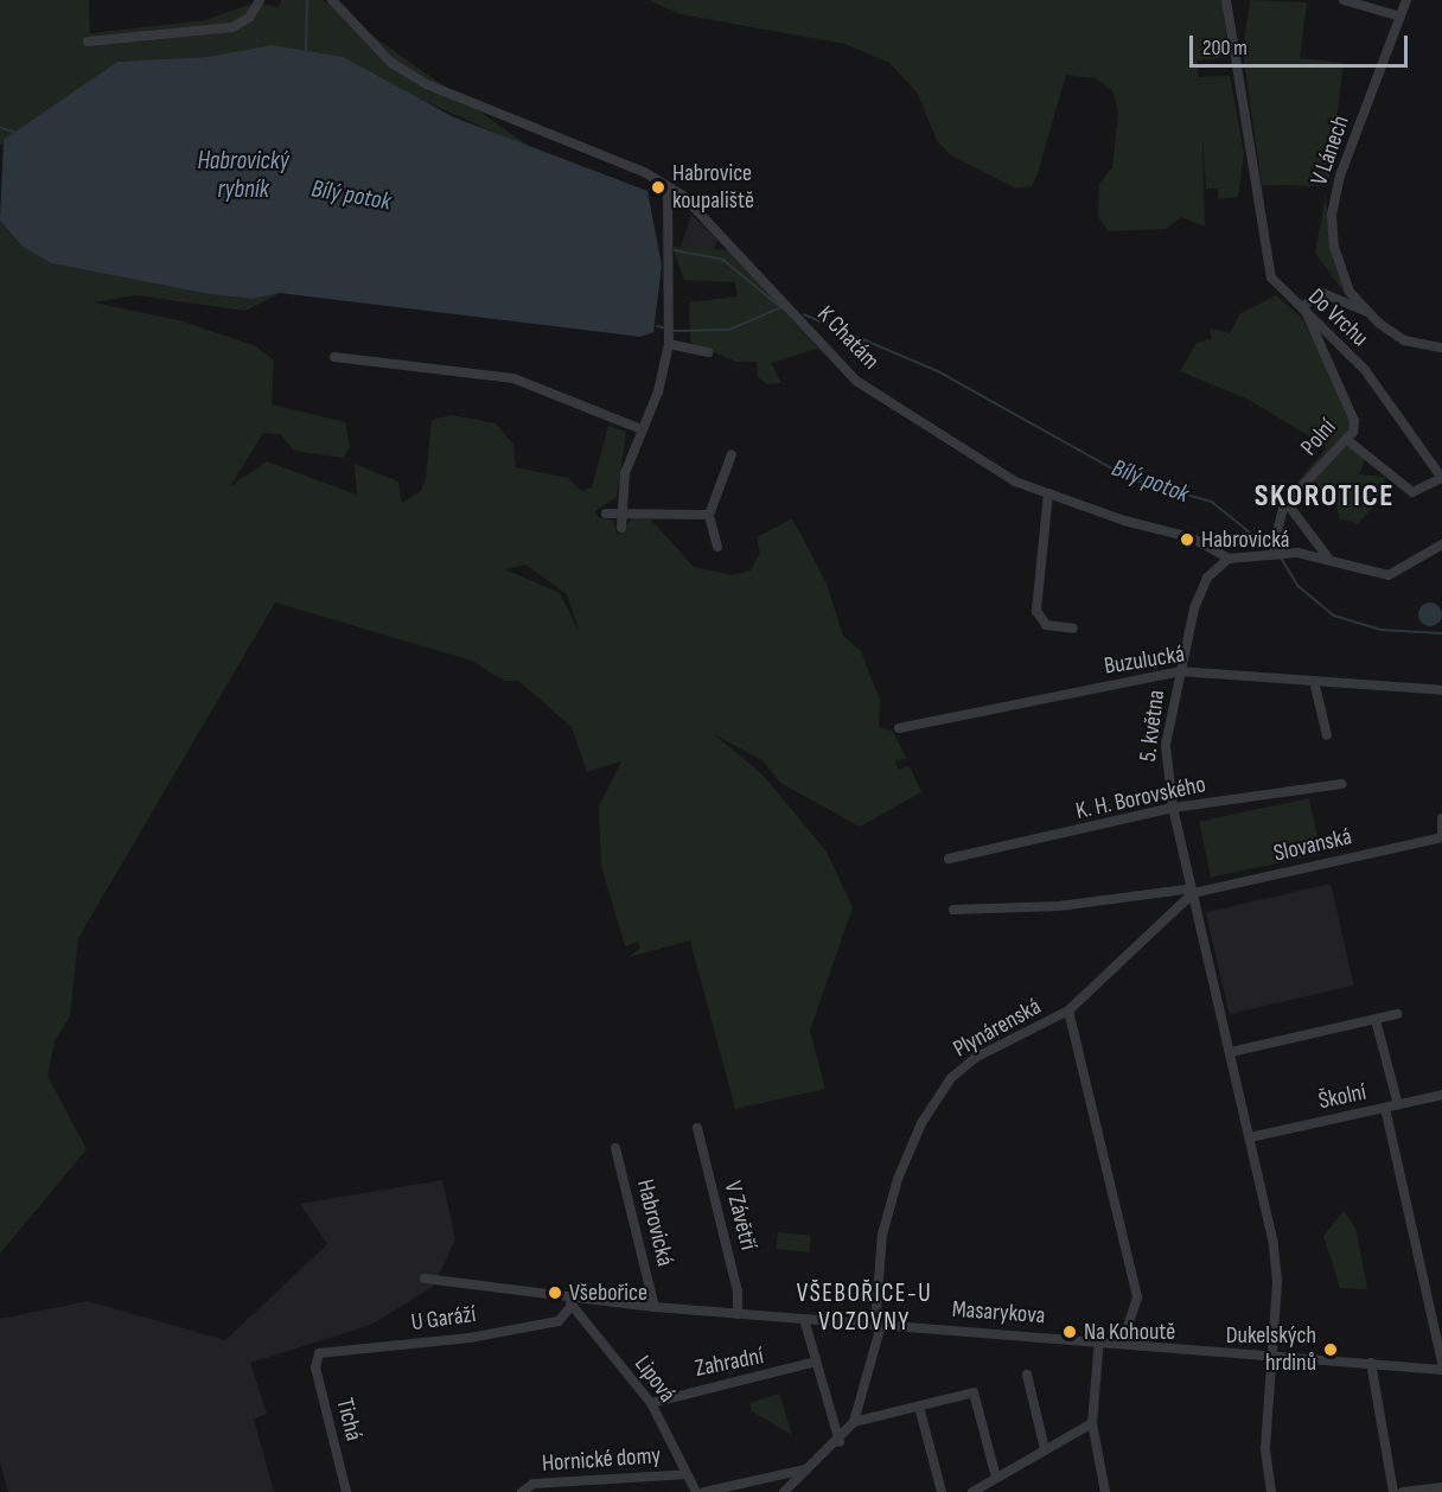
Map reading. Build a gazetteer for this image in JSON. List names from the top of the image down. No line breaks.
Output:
{"streets":{"street":["V Lánech","Do Vrchu","K Chatám","Polní","Buzulucká","5. května","K. H. Borovského","Slovanská","Plynárenská","Školní","V Závětří","Habrovická","Masarykova","U Garáží","Zahradní","Lipová","Tichá","Hornické domy"]},"crossings":[["V Lánech","Do Vrchu"],["V Lánech","Polní"],["Do Vrchu","Polní"],["K Chatám","5. května"],["Buzulucká","5. května"],["5. května","K. H. Borovského"],["5. května","Slovanská"],["5. května","Plynárenská"],["Slovanská","Plynárenská"],["Plynárenská","Masarykova"],["V Závětří","Masarykova"],["Habrovická","Masarykova"],["Masarykova","U Garáží"],["Masarykova","Lipová"],["U Garáží","Lipová"],["U Garáží","Tichá"],["Zahradní","Lipová"],["Lipová","Hornické domy"]],"districts":["SKOROTICE","VŠEBOŘICE-U VOZOVNY"],"water":["Habrovický rybník","Bílý potok"],"places":["Habrovice koupaliště","Habrovická","Všebořice","Na Kohoutě","Dukelských hrdinů"],"scale_bar":"200 m"}
